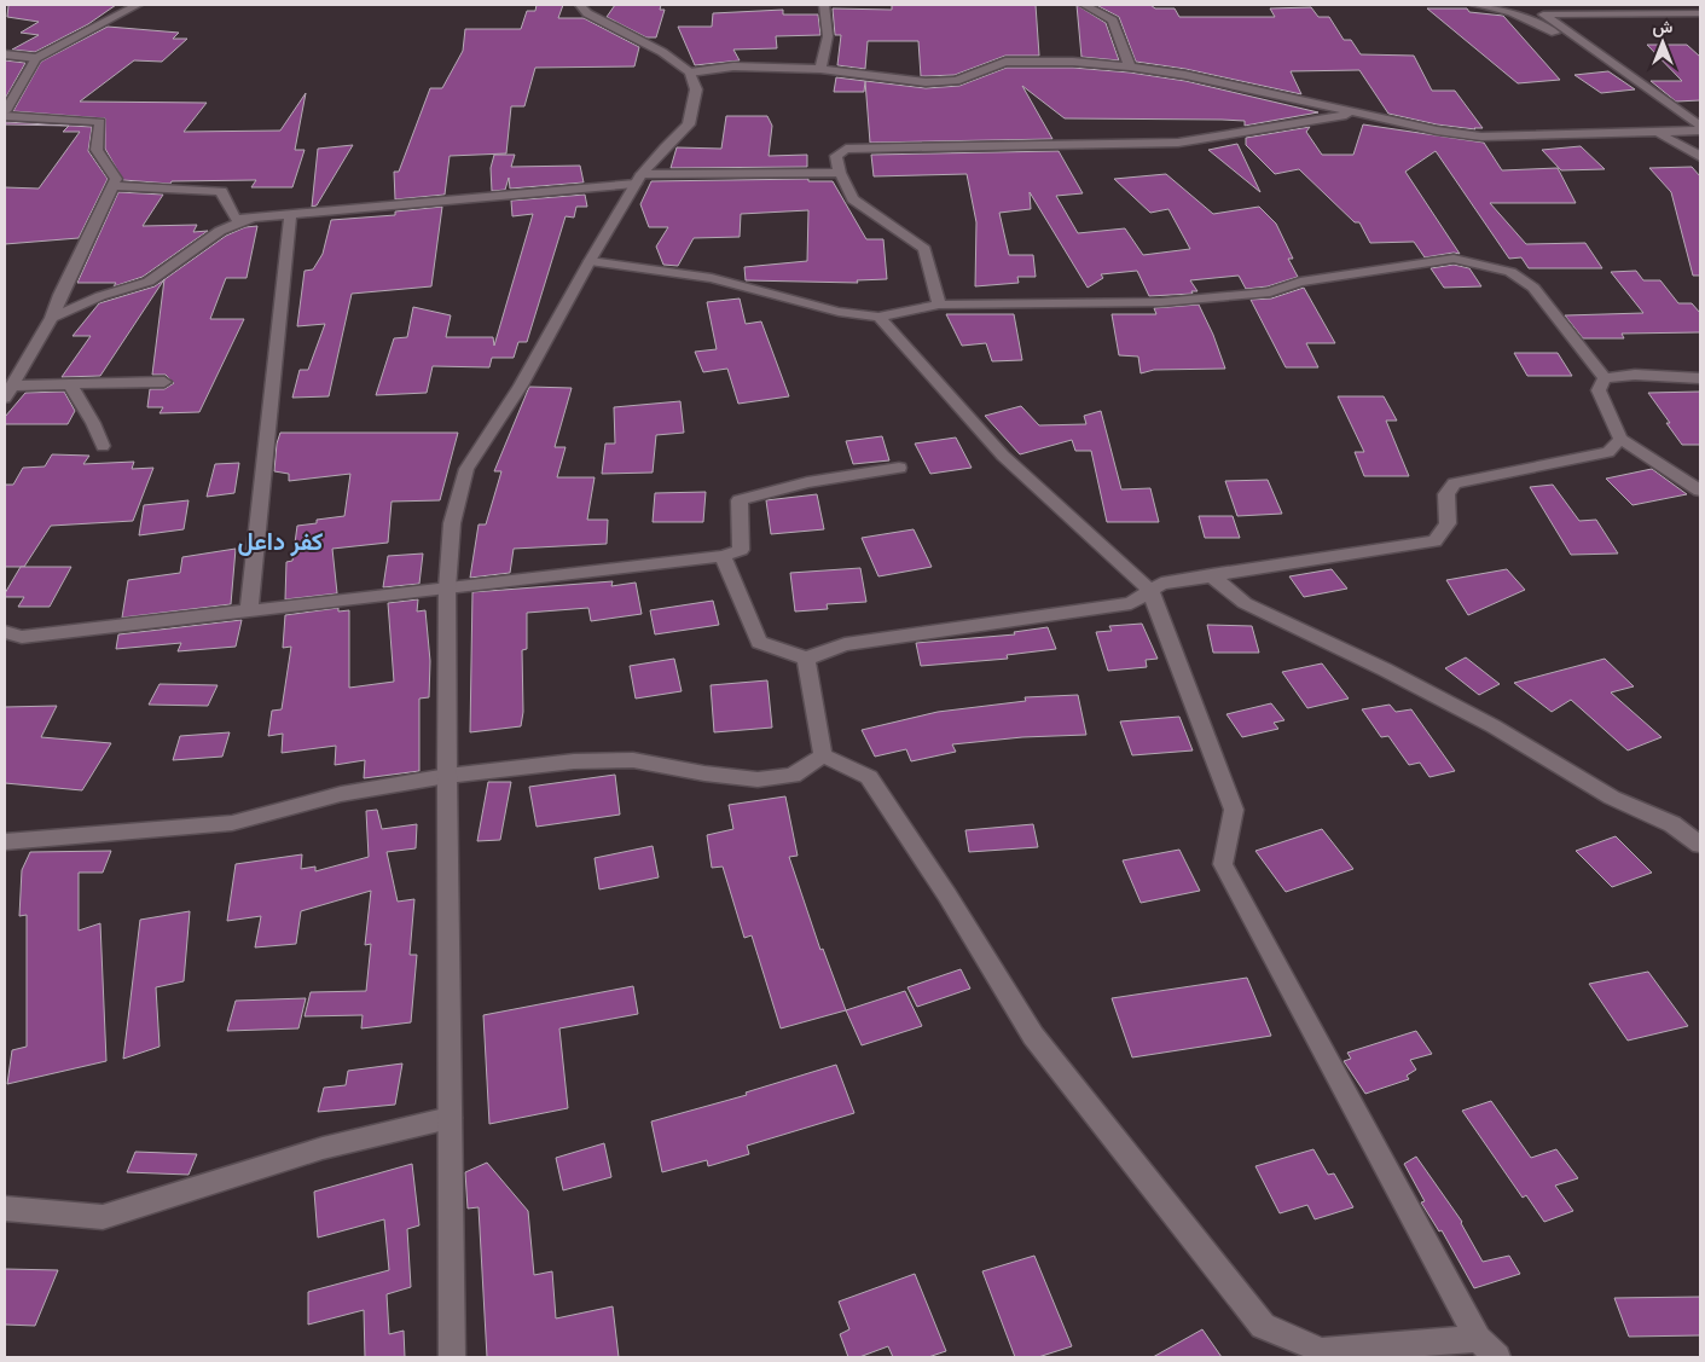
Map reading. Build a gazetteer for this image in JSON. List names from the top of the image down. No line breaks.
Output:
{"districts":["كفر داعل"],"north":"top"}
